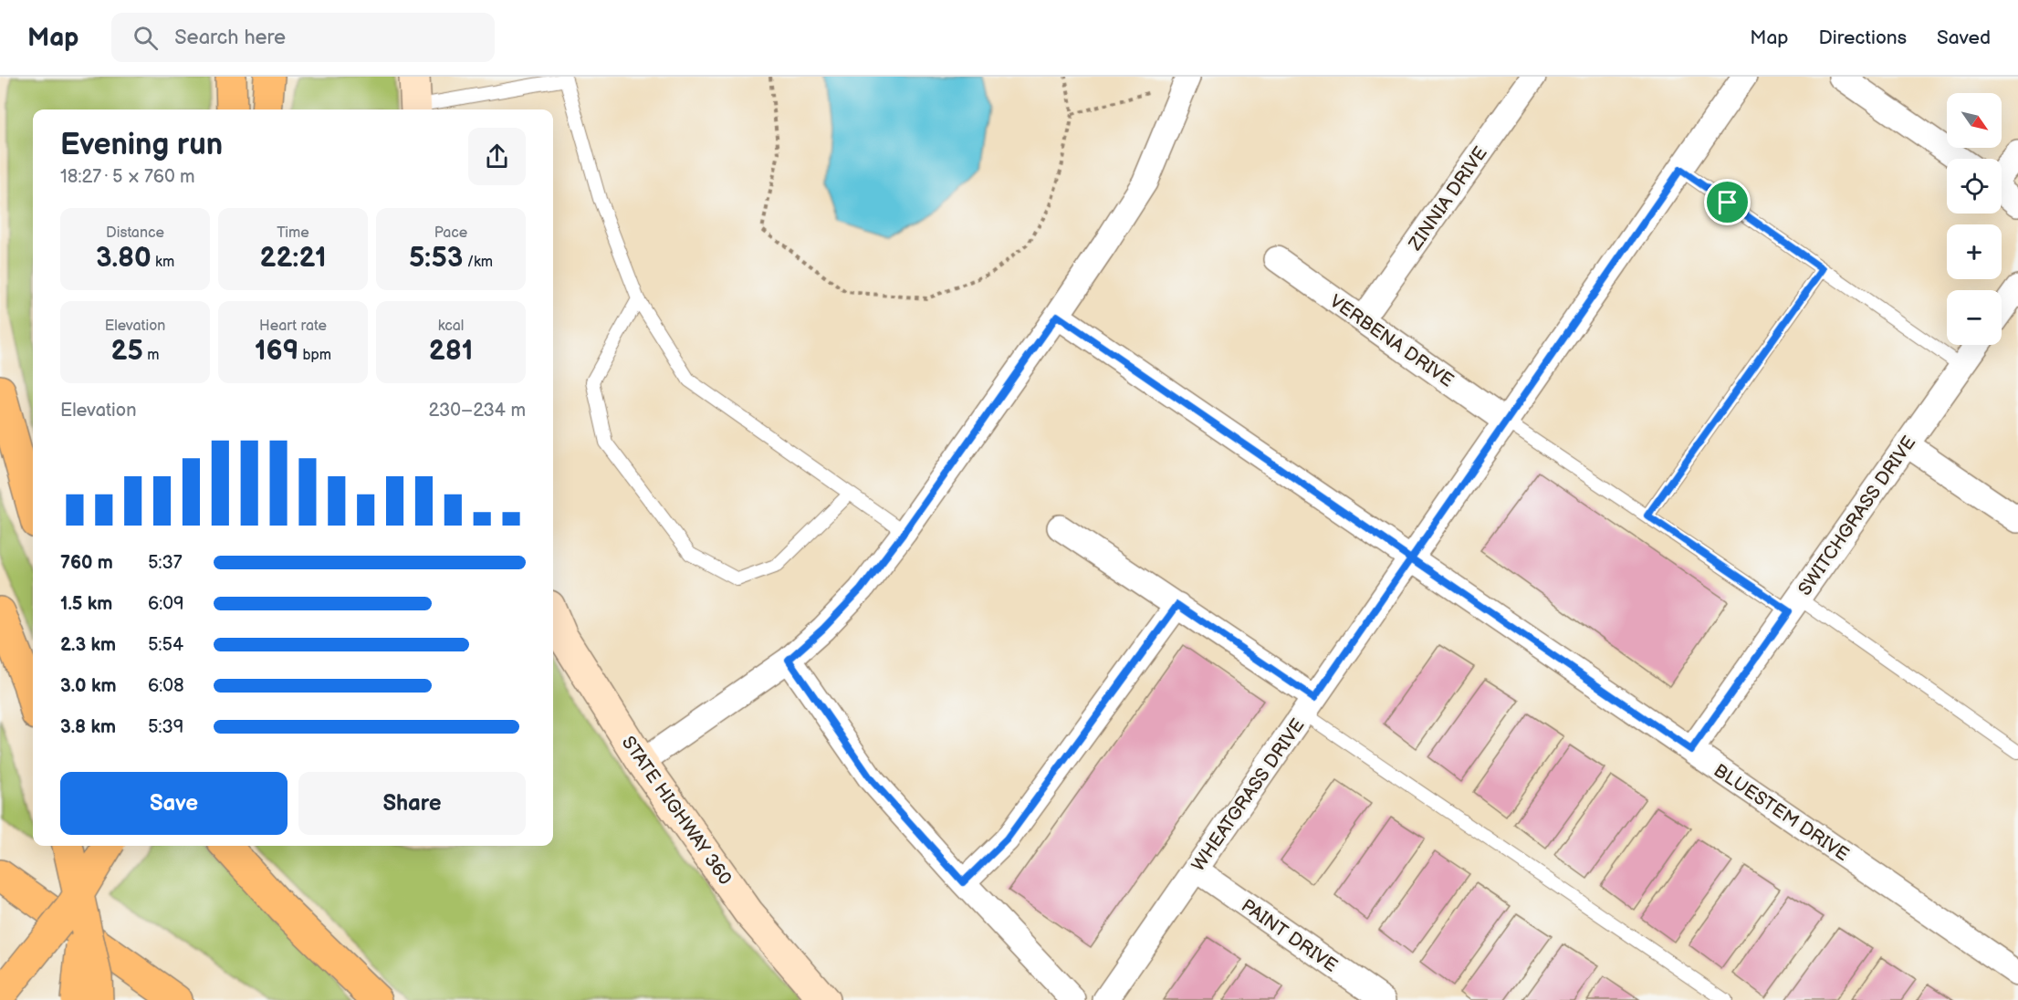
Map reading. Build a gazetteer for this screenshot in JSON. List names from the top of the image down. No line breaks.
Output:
{"streets":{"main road":["STATE HIGHWAY 360"],"street":["ZINNIA DRIVE","VERBENA DRIVE","SWITCHGRASS DRIVE","WHEATGRASS DRIVE","BLUESTEM DRIVE","PAINT DRIVE"]},"crossings":[["ZINNIA DRIVE","VERBENA DRIVE"],["VERBENA DRIVE","WHEATGRASS DRIVE"],["SWITCHGRASS DRIVE","BLUESTEM DRIVE"],["WHEATGRASS DRIVE","BLUESTEM DRIVE"],["WHEATGRASS DRIVE","PAINT DRIVE"]],"north":"bottom right","page":{"header":"Map","search":"Search here","nav":["Map","Directions","Saved"],"map_buttons":["+","−"],"heading":["Evening run","18:27 · 5 × 760 m"],"stats":[["Distance","3.80 km"],["Time","22:21"],["Pace","5:53 /km"],["Elevation","25 m"],["Heart rate","169 bpm"],["kcal","281"]],"chart":["Elevation","230–234 m"],"list":[{"name":"760 m","note":"5:37"},{"name":"1.5 km","note":"6:09"},{"name":"2.3 km","note":"5:54"},{"name":"3.0 km","note":"6:08"},{"name":"3.8 km","note":"5:39"}],"buttons":["Save","Share"]}}
